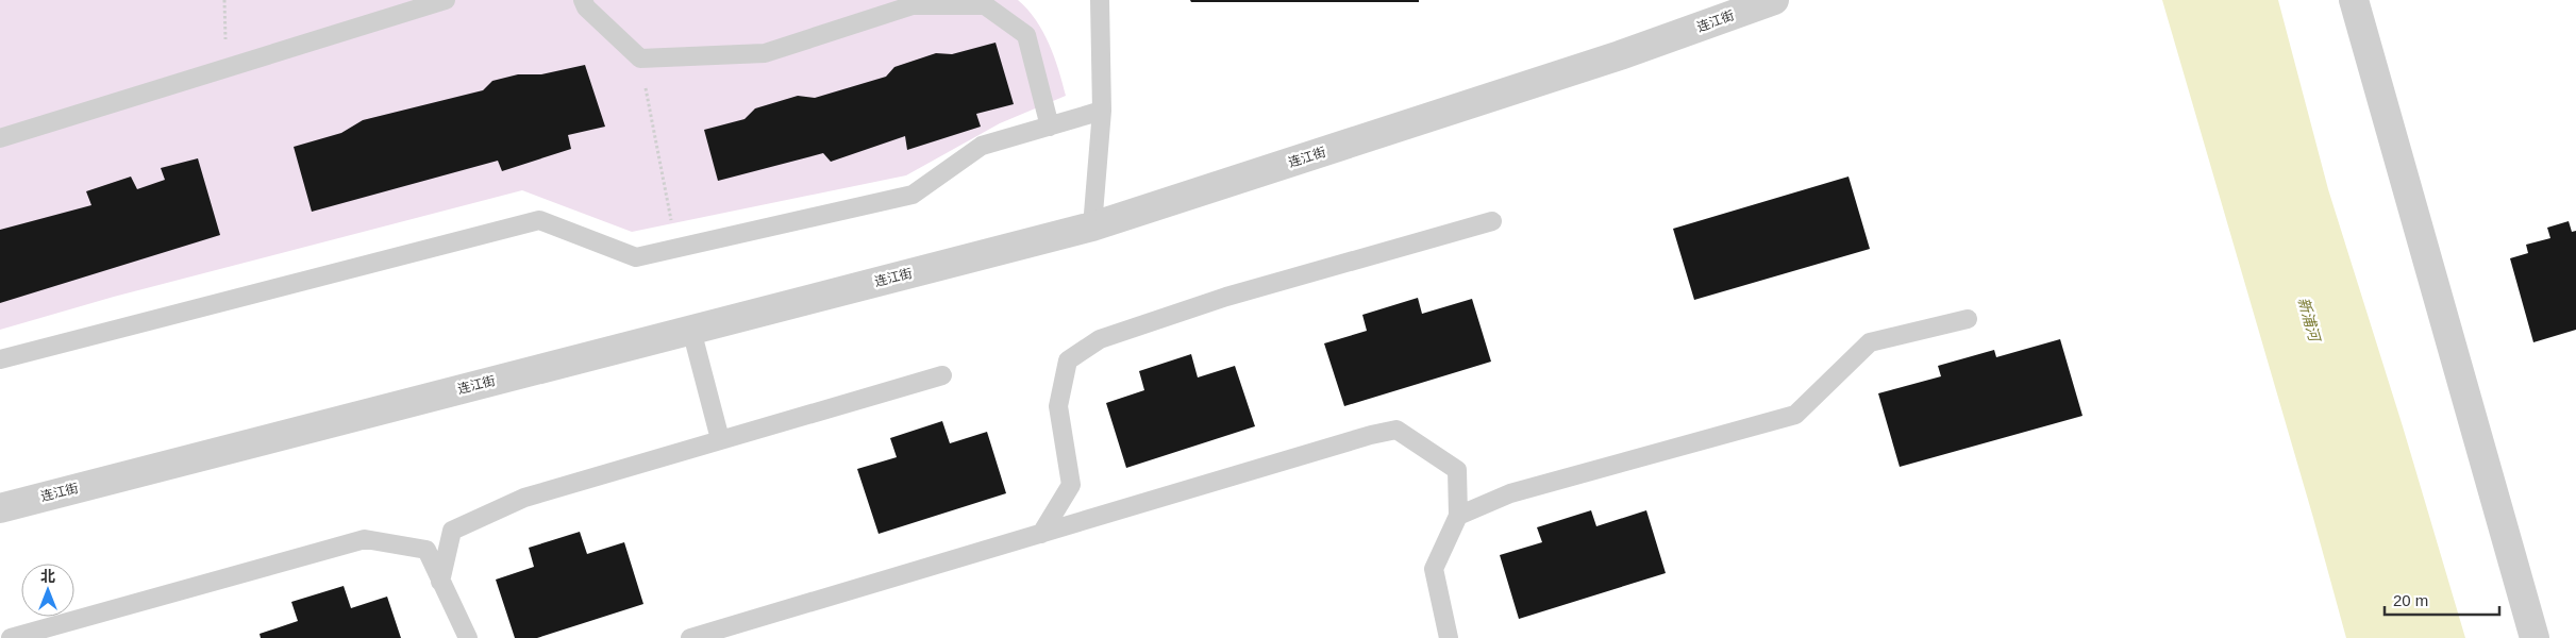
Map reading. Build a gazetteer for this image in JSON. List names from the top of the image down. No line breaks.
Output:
{"streets":{"street":["连江街"]},"water":["新浦河"],"scale_bar":"20 m","north":"top"}
